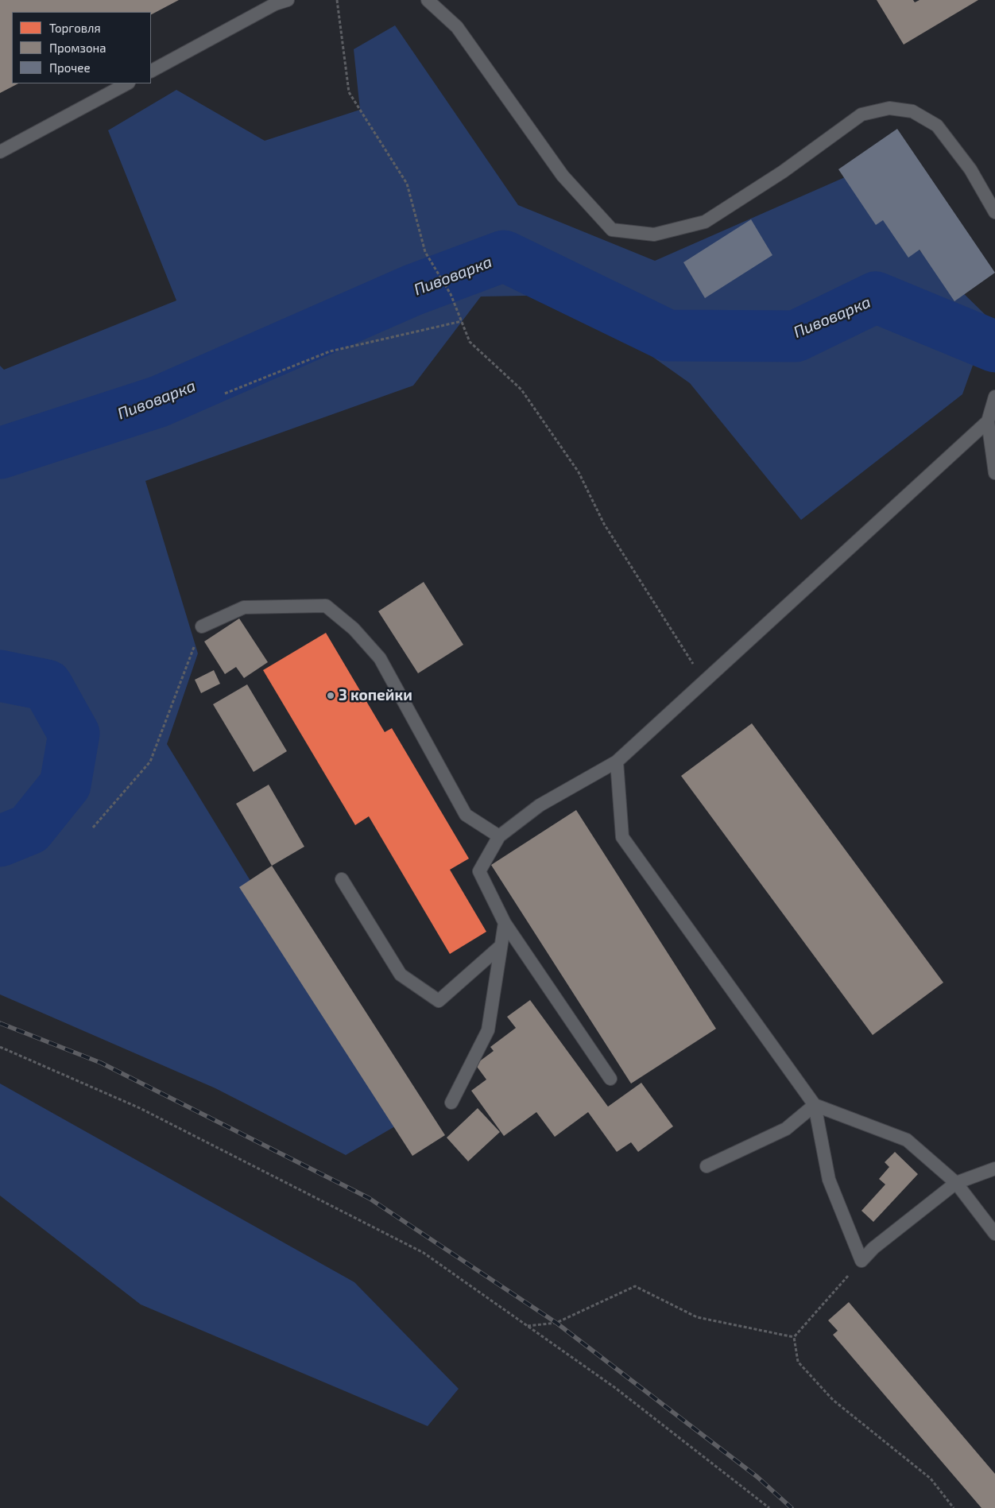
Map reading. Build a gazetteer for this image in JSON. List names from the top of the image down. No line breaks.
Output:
{"water":["Пивоварка"],"places":["3 копейки"],"legend":["Торговля","Промзона","Прочее"]}
